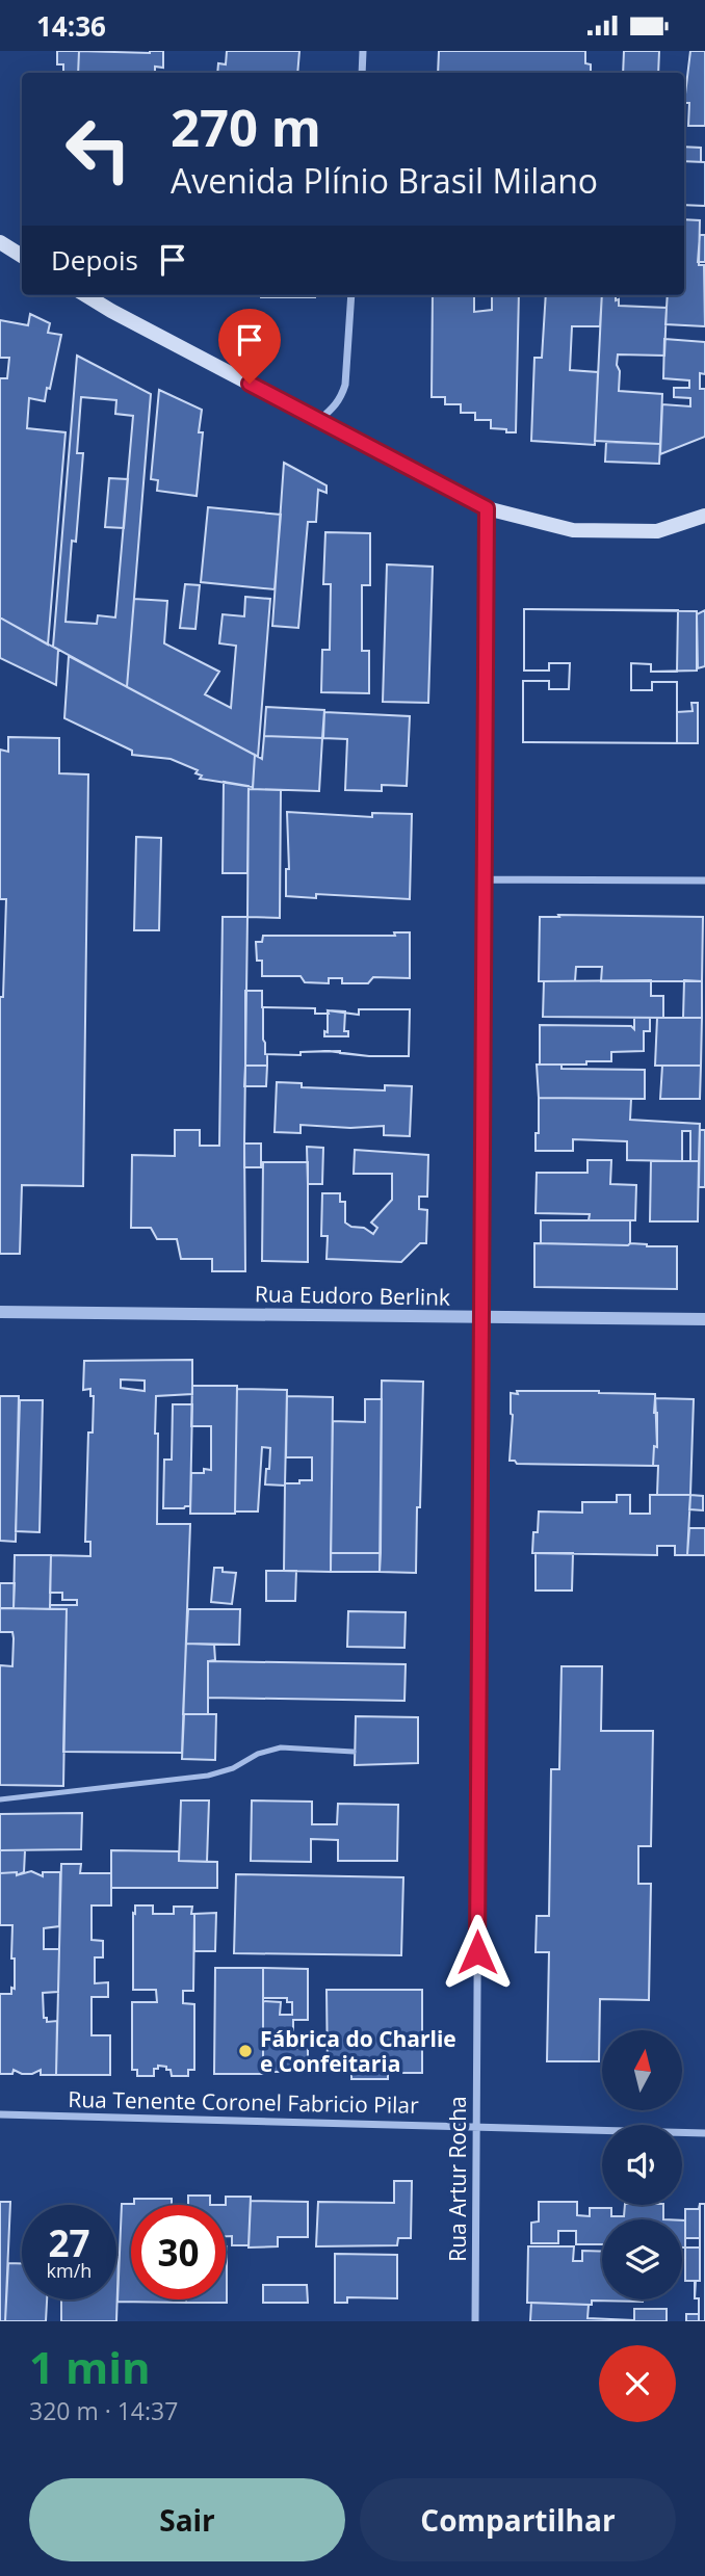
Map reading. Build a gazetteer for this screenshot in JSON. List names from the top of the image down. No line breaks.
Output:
{"streets":{"street":["Rua Eudoro Berlink","Rua Tenente Coronel Fabricio Pilar","Rua Artur Rocha"]},"crossings":[["Rua Eudoro Berlink","Rua Artur Rocha"],["Rua Tenente Coronel Fabricio Pilar","Rua Artur Rocha"]],"places":["Fábrica do Charlie e Confeitaria"],"north":"top","page":{"status":"14:36","turn":["270 m","Avenida Plínio Brasil Milano"],"then":"Depois","speed":"27 km/h","limit":"30","heading":["1 min","320 m · 14:37"],"buttons":["Sair","Compartilhar"]}}
